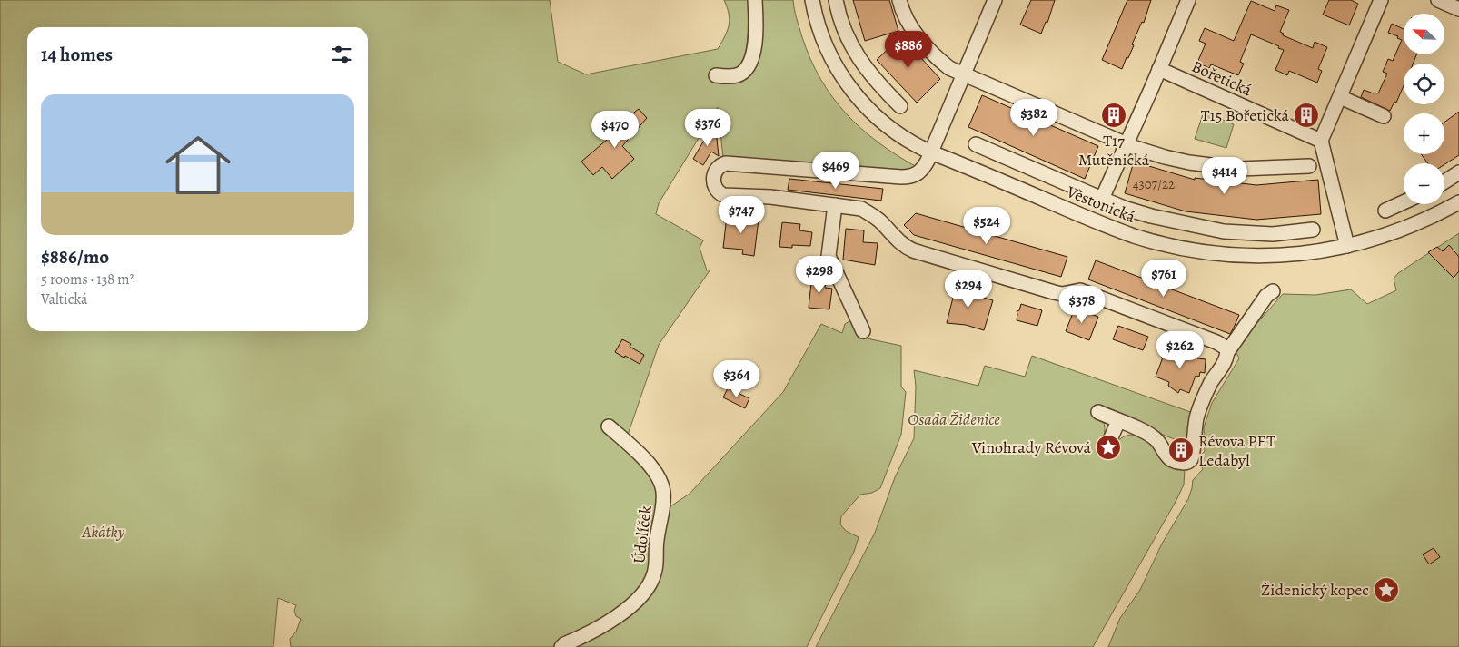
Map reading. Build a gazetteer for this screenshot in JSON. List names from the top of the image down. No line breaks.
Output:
{"streets":{"street":["Bořetická","Věstonická","Údolíček"]},"parks":["Osada Židenice","Akátky"],"places":{"building":["T17 Mutěnická","T15 Bořetická","Révova PET Ledabyl"],"place":["Vinohrady Révová","Židenický kopec"]},"house_numbers":["4307/22"],"north":"top left","page":{"map_buttons":["+","−"],"heading":"14 homes","price":["$886","$382","$376","$470","$469","$414","$747","$524","$298","$761","$294","$378","$262","$364"],"list":[{"name":"$886/mo","note":"5 rooms · 138 m² · Valtická"}]}}
